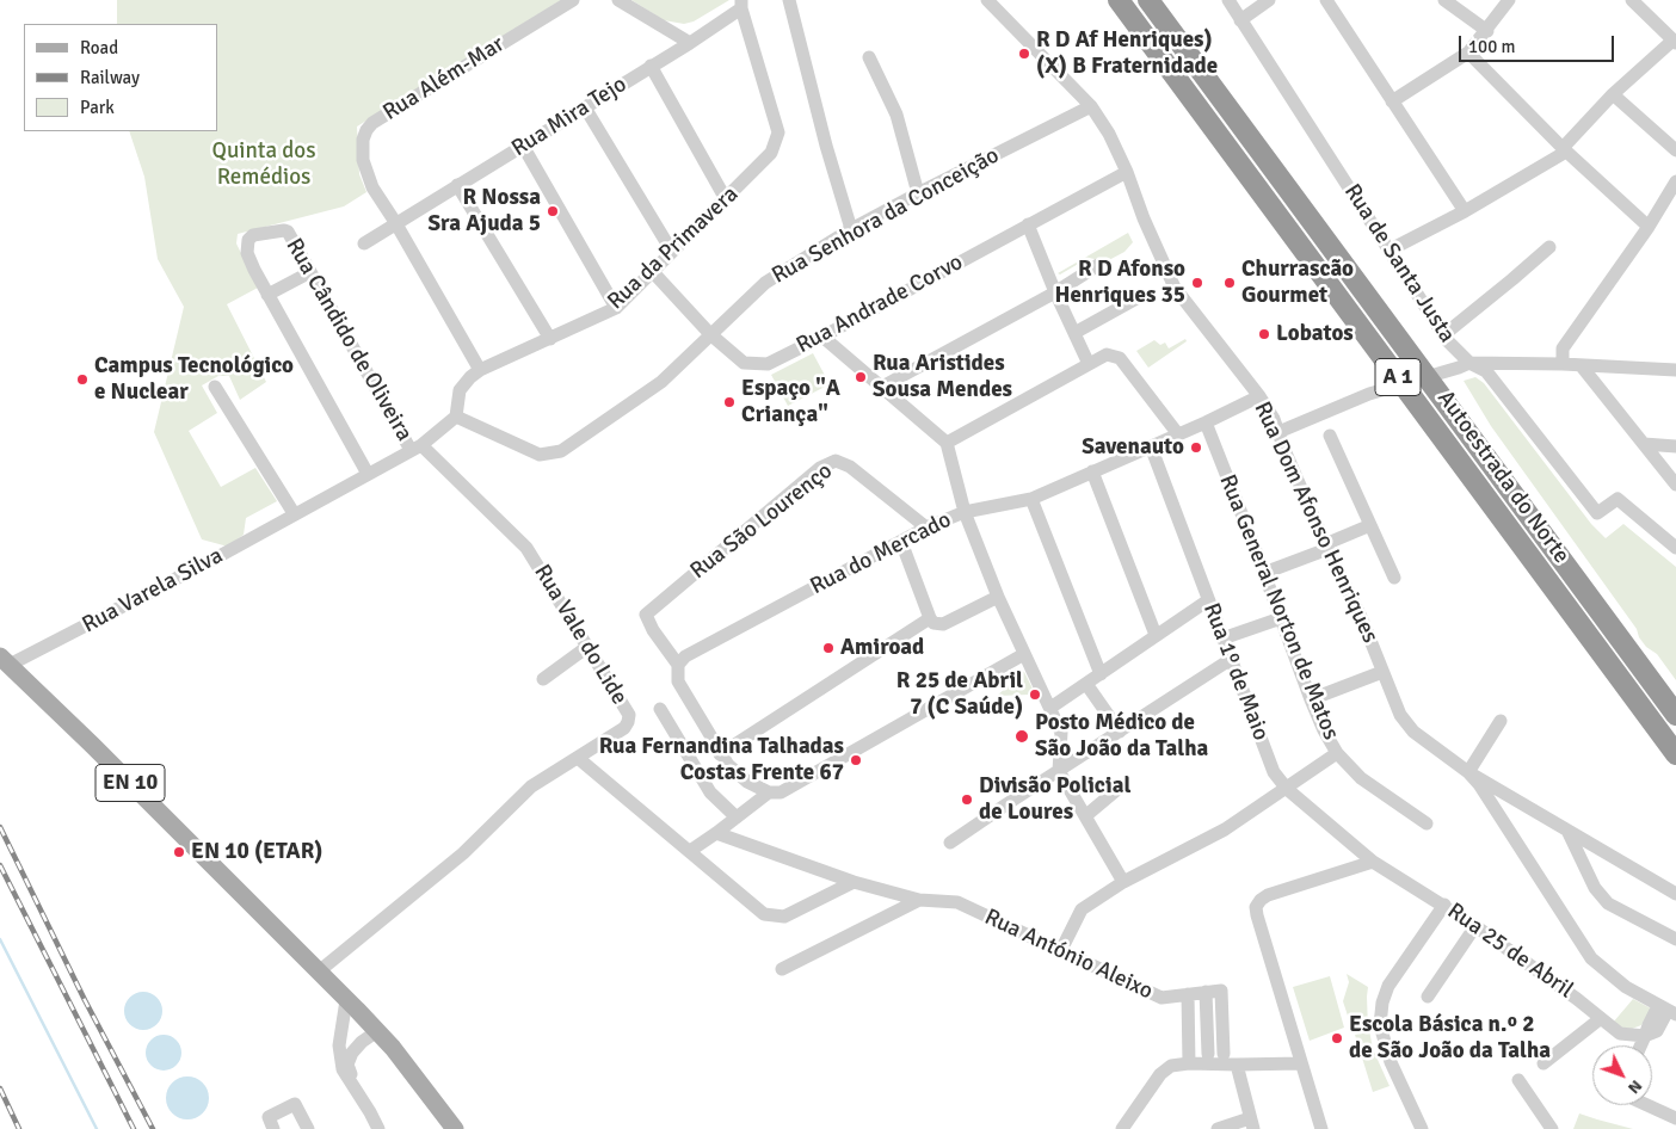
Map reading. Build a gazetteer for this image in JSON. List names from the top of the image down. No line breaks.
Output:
{"streets":{"highway":["A 1","Autoestrada do Norte"],"main road":["EN 10"],"street":["Rua Além-Mar","Rua Mira Tejo","Rua Senhora da Conceição","Rua da Primavera","Rua de Santa Justa","Rua Andrade Corvo","Rua Cândido de Oliveira","Rua São Lourenço","Rua Dom Afonso Henriques","Rua do Mercado","Rua Varela Silva","Rua General Norton de Matos","Rua Vale do Lide","Rua 1º de Maio","Rua 25 de Abril","Rua António Aleixo"]},"crossings":[["Rua Além-Mar","Rua Mira Tejo"],["Rua Além-Mar","Rua da Primavera"],["Rua Mira Tejo","Rua da Primavera"],["Rua Senhora da Conceição","Rua da Primavera"],["Rua Senhora da Conceição","Rua Andrade Corvo"],["Rua Senhora da Conceição","Rua Dom Afonso Henriques"],["Rua da Primavera","Rua Andrade Corvo"],["Rua Andrade Corvo","Rua Dom Afonso Henriques"],["Rua Cândido de Oliveira","Rua Vale do Lide"],["Rua São Lourenço","Rua do Mercado"],["Rua Dom Afonso Henriques","Rua do Mercado"],["Rua do Mercado","Rua General Norton de Matos"],["Rua do Mercado","Rua 1º de Maio"],["Rua Varela Silva","EN 10"],["Rua Vale do Lide","EN 10"],["Rua 1º de Maio","Rua 25 de Abril"]],"parks":["Quinta dos Remédios"],"places":["R D Af Henriques) (X) B Fraternidade","R Nossa Sra Ajuda 5","R D Afonso Henriques 35","Churrascão Gourmet","Lobatos","Rua Aristides Sousa Mendes","Campus Tecnológico e Nuclear","Espaço \"A Criança\"","Savenauto","Amiroad","R 25 de Abril 7 (C Saúde)","Posto Médico de São João da Talha","Rua Fernandina Talhadas Costas Frente 67","Divisão Policial de Loures","EN 10 (ETAR)","Escola Básica n.º 2 de São João da Talha"],"legend":["Road","Railway","Park"],"scale_bar":"100 m","north":"bottom right"}
